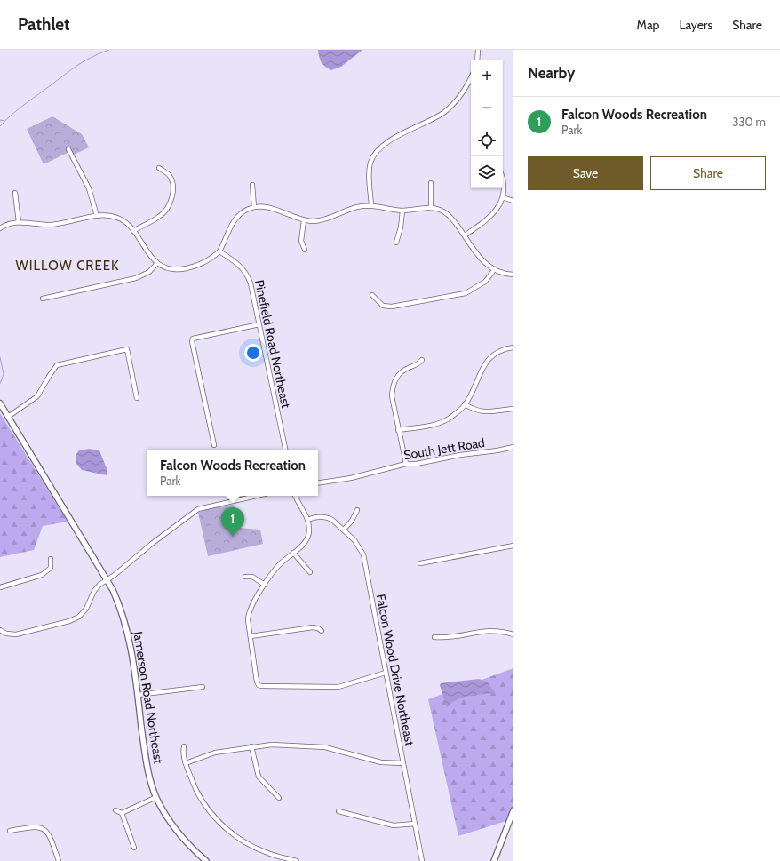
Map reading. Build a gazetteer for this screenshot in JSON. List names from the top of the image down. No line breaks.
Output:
{"streets":{"street":["Pinefield Road Northeast","South Jett Road","Falcon Wood Drive Northeast","Jamerson Road Northeast"]},"districts":["WILLOW CREEK"],"page":{"header":"Pathlet","nav":["Map","Layers","Share"],"heading":"Nearby","map_buttons":["+","−"],"list":[{"mark":"1","name":"Falcon Woods Recreation","note":"Park","value":"330 m"}],"buttons":["Save","Share"],"popup":["Falcon Woods Recreation","Park"],"pins":"1"}}
